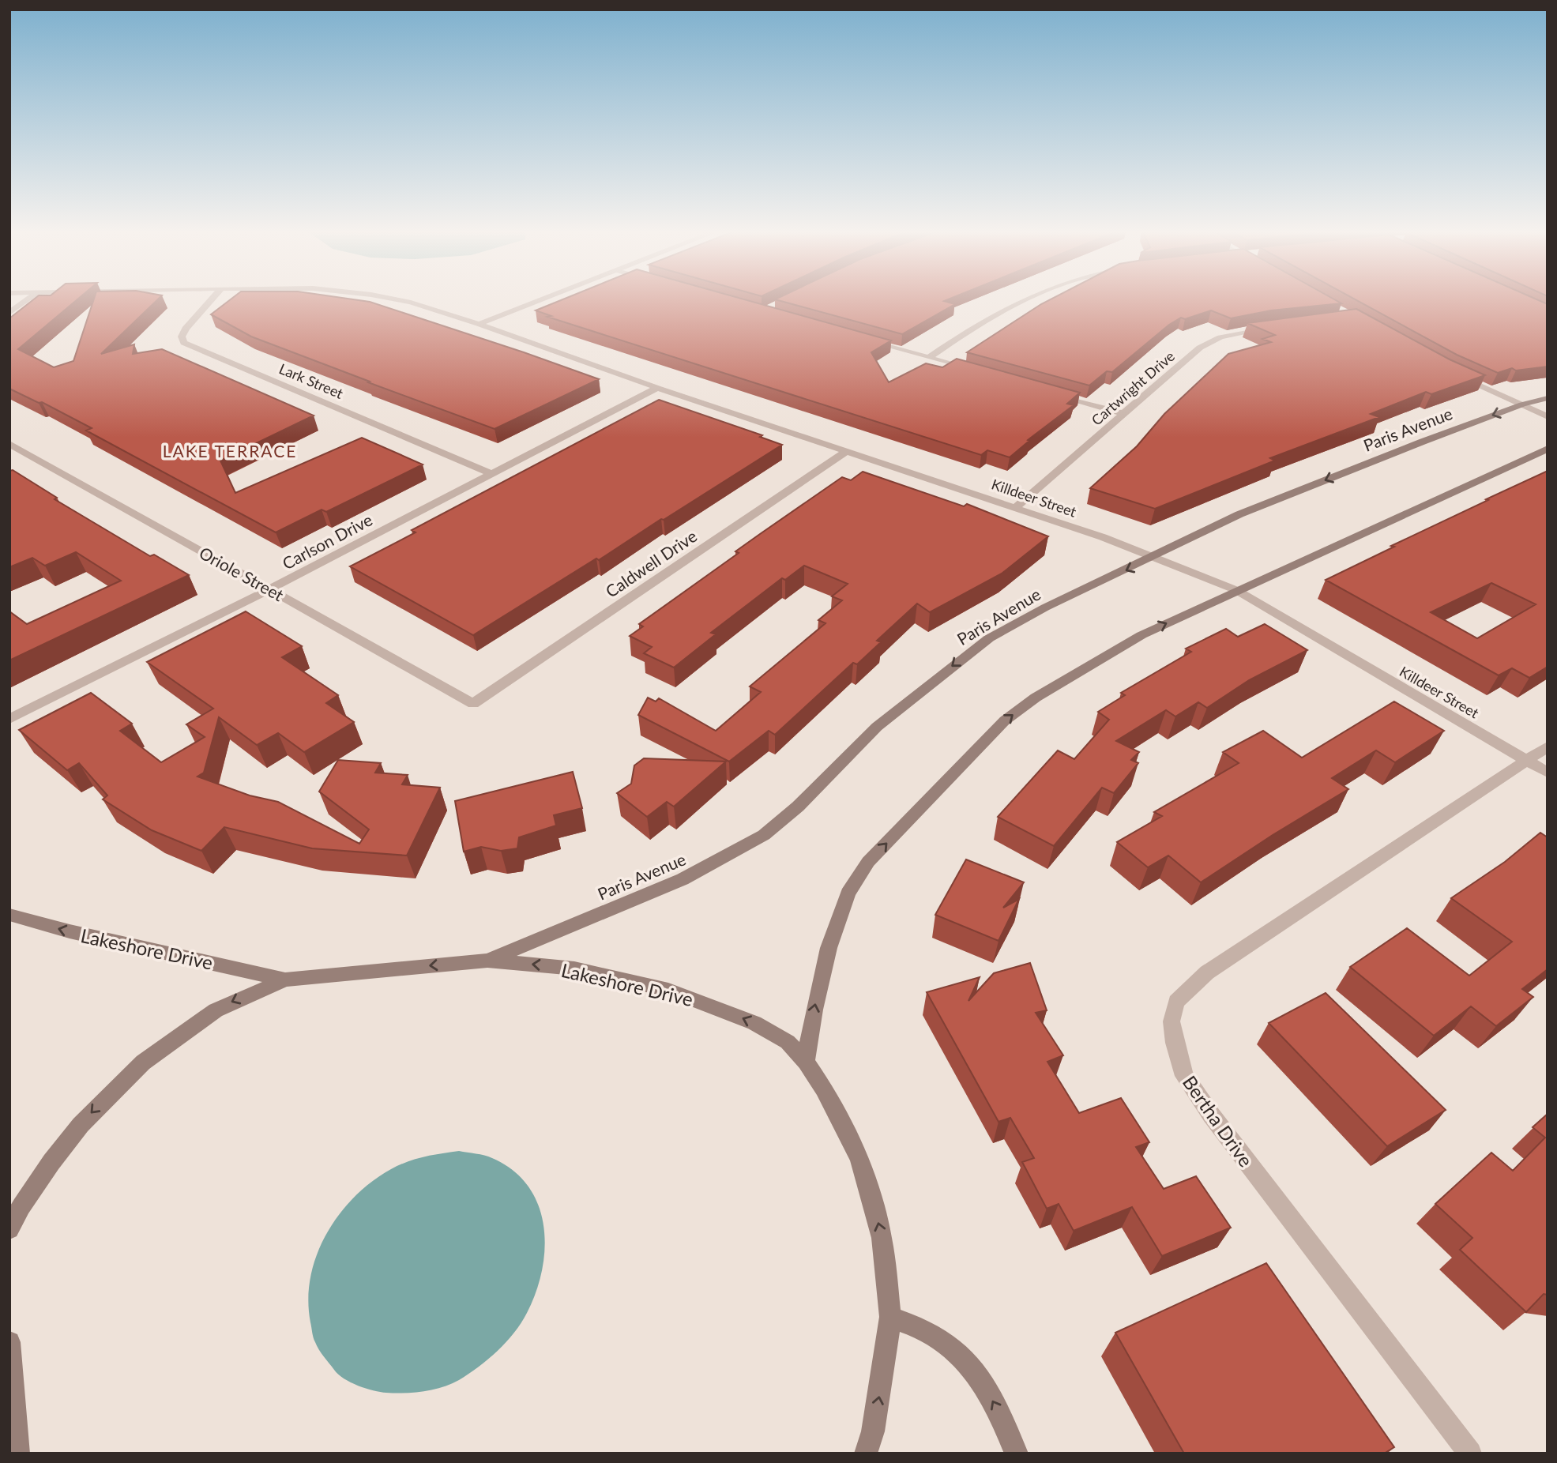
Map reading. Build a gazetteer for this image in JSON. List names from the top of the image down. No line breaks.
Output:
{"streets":{"street":["Lark Street","Cartwright Drive","Paris Avenue","Killdeer Street","Carlson Drive","Caldwell Drive","Oriole Street","Lakeshore Drive","Bertha Drive"]},"crossings":[["Lark Street","Carlson Drive"],["Cartwright Drive","Killdeer Street"],["Paris Avenue","Killdeer Street"],["Paris Avenue","Lakeshore Drive"],["Killdeer Street","Carlson Drive"],["Killdeer Street","Caldwell Drive"],["Killdeer Street","Bertha Drive"],["Carlson Drive","Oriole Street"],["Caldwell Drive","Oriole Street"]],"one_way":["Paris Avenue"],"districts":["LAKE TERRACE"]}
